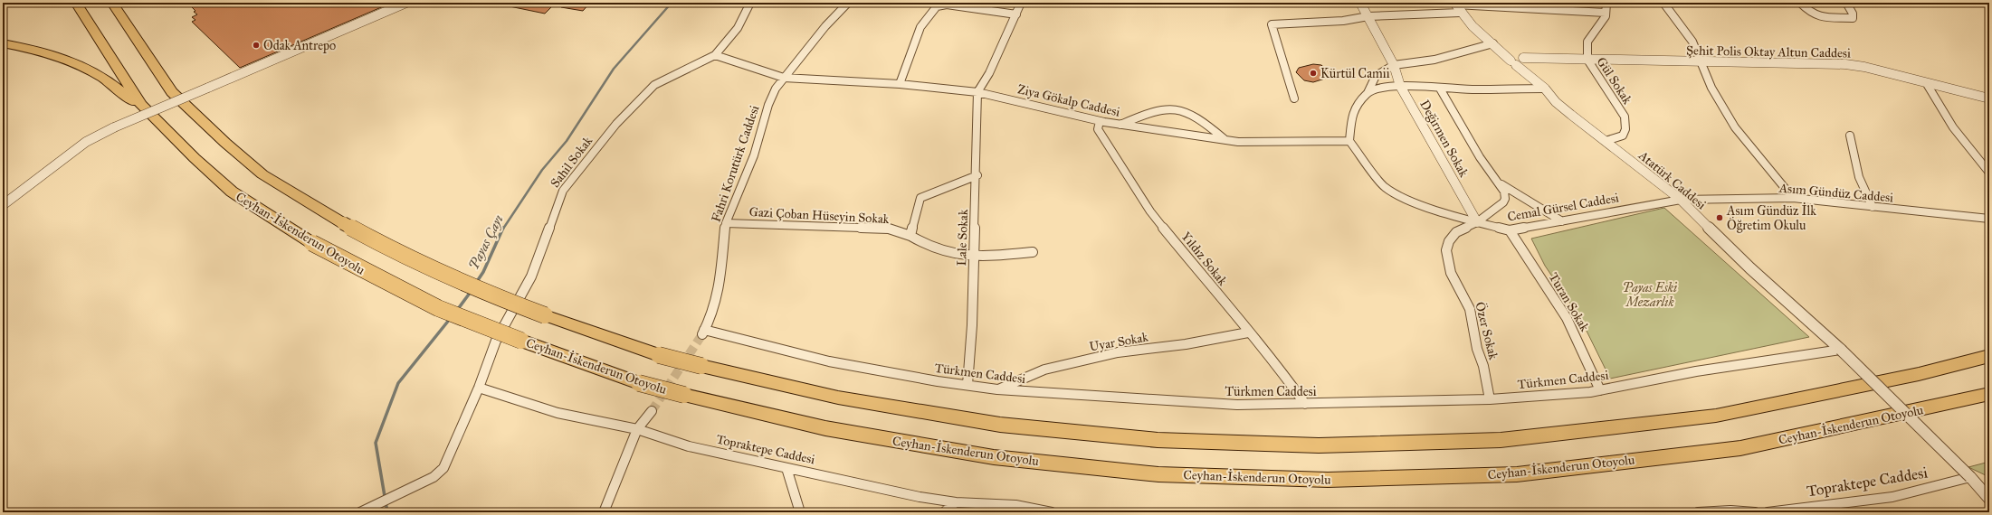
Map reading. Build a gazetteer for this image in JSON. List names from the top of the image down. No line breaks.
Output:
{"streets":{"highway":["Ceyhan-İskenderun Otoyolu"],"street":["Şehit Polis Oktay Altun Caddesi","Gül Sokak","Ziya Gökalp Caddesi","Değirmen Sokak","Sahil Sokak","Fahri Korutürk Caddesi","Atatürk Caddesi","Asım Gündüz Caddesi","Cemal Gürsel Caddesi","Gazi Çoban Hüseyin Sokak","Lale Sokak","Yıldız Sokak","Turan Sokak","Özer Sokak","Uyar Sokak","Türkmen Caddesi","Topraktepe Caddesi"]},"crossings":[["Şehit Polis Oktay Altun Caddesi","Gül Sokak"],["Şehit Polis Oktay Altun Caddesi","Atatürk Caddesi"],["Gül Sokak","Atatürk Caddesi"],["Ziya Gökalp Caddesi","Sahil Sokak"],["Ziya Gökalp Caddesi","Fahri Korutürk Caddesi"],["Ziya Gökalp Caddesi","Cemal Gürsel Caddesi"],["Ziya Gökalp Caddesi","Lale Sokak"],["Ziya Gökalp Caddesi","Yıldız Sokak"],["Değirmen Sokak","Cemal Gürsel Caddesi"],["Değirmen Sokak","Özer Sokak"],["Sahil Sokak","Topraktepe Caddesi"],["Fahri Korutürk Caddesi","Gazi Çoban Hüseyin Sokak"],["Fahri Korutürk Caddesi","Türkmen Caddesi"],["Atatürk Caddesi","Asım Gündüz Caddesi"],["Atatürk Caddesi","Cemal Gürsel Caddesi"],["Atatürk Caddesi","Türkmen Caddesi"],["Atatürk Caddesi","Topraktepe Caddesi"],["Asım Gündüz Caddesi","Cemal Gürsel Caddesi"],["Cemal Gürsel Caddesi","Turan Sokak"],["Cemal Gürsel Caddesi","Özer Sokak"],["Gazi Çoban Hüseyin Sokak","Lale Sokak"],["Lale Sokak","Türkmen Caddesi"],["Yıldız Sokak","Uyar Sokak"],["Yıldız Sokak","Türkmen Caddesi"],["Turan Sokak","Türkmen Caddesi"],["Özer Sokak","Türkmen Caddesi"],["Uyar Sokak","Türkmen Caddesi"]],"water":["Payas Çayı"],"parks":["Payas Eski Mezarlık"],"places":["Odak Antrepo","Kürtül Camii","Asım Gündüz İlk Öğretim Okulu"]}
